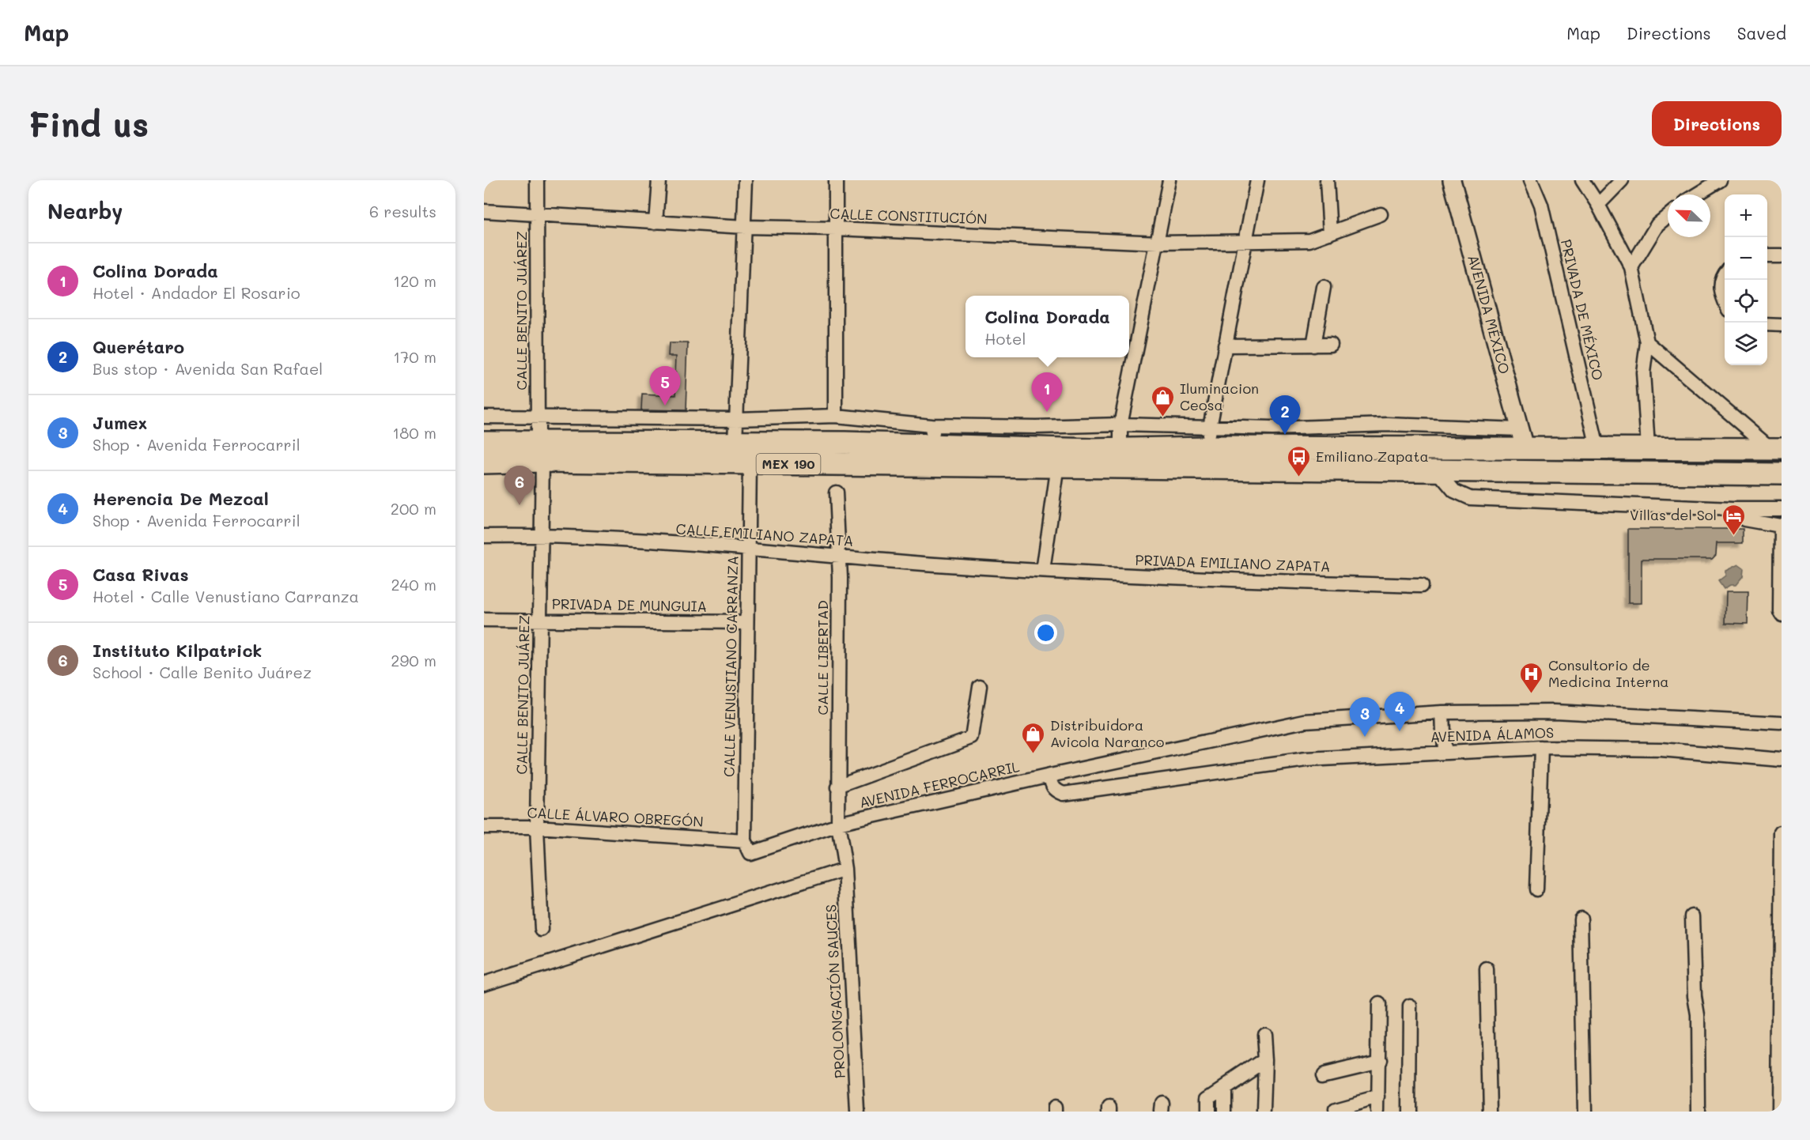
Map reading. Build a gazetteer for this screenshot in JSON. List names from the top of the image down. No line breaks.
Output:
{"streets":{"highway":["MEX 190"],"street":["CALLE CONSTITUCIÓN","PRIVADA DE MÉXICO","CALLE BENITO JUÁREZ","AVENIDA MÉXICO","CALLE EMILIANO ZAPATA","PRIVADA EMILIANO ZAPATA","PRIVADA DE MUNGUIA","CALLE LIBERTAD","CALLE VENUSTIANO CARRANZA","AVENIDA ÁLAMOS","AVENIDA FERROCARRIL","CALLE ÁLVARO OBREGÓN","PROLONGACIÓN SAUCES"]},"crossings":[["CALLE CONSTITUCIÓN","CALLE BENITO JUÁREZ"],["PRIVADA DE MÉXICO","MEX 190"],["CALLE BENITO JUÁREZ","MEX 190"],["CALLE BENITO JUÁREZ","CALLE EMILIANO ZAPATA"],["CALLE BENITO JUÁREZ","PRIVADA DE MUNGUIA"],["CALLE BENITO JUÁREZ","CALLE ÁLVARO OBREGÓN"],["AVENIDA MÉXICO","MEX 190"],["MEX 190","CALLE VENUSTIANO CARRANZA"],["CALLE EMILIANO ZAPATA","PRIVADA EMILIANO ZAPATA"],["CALLE EMILIANO ZAPATA","CALLE LIBERTAD"],["CALLE EMILIANO ZAPATA","CALLE VENUSTIANO CARRANZA"],["PRIVADA DE MUNGUIA","CALLE VENUSTIANO CARRANZA"],["CALLE LIBERTAD","AVENIDA FERROCARRIL"],["CALLE LIBERTAD","PROLONGACIÓN SAUCES"],["CALLE VENUSTIANO CARRANZA","AVENIDA FERROCARRIL"],["CALLE VENUSTIANO CARRANZA","CALLE ÁLVARO OBREGÓN"],["AVENIDA ÁLAMOS","AVENIDA FERROCARRIL"],["AVENIDA FERROCARRIL","CALLE ÁLVARO OBREGÓN"],["AVENIDA FERROCARRIL","PROLONGACIÓN SAUCES"]],"places":{"shop":["Iluminacion Ceosa","Distribuidora Avicola Naranco"],"bus stop":["Emiliano Zapata"],"hotel":["Villas del Sol"],"hospital":["Consultorio de Medicina Interna"]},"north":"top left","page":{"header":"Map","nav":["Map","Directions","Saved"],"buttons":"Directions","title":"Find us","heading":["Nearby","6 results"],"map_buttons":["+","−"],"list":[{"mark":"1","name":"Colina Dorada","note":"Hotel · Andador El Rosario","value":"120 m"},{"mark":"2","name":"Querétaro","note":"Bus stop · Avenida San Rafael","value":"170 m"},{"mark":"3","name":"Jumex","note":"Shop · Avenida Ferrocarril","value":"180 m"},{"mark":"4","name":"Herencia De Mezcal","note":"Shop · Avenida Ferrocarril","value":"200 m"},{"mark":"5","name":"Casa Rivas","note":"Hotel · Calle Venustiano Carranza","value":"240 m"},{"mark":"6","name":"Instituto Kilpatrick","note":"School · Calle Benito Juárez","value":"290 m"}],"popup":["Colina Dorada","Hotel"],"pins":["5","1","2","6","4","3"]}}
